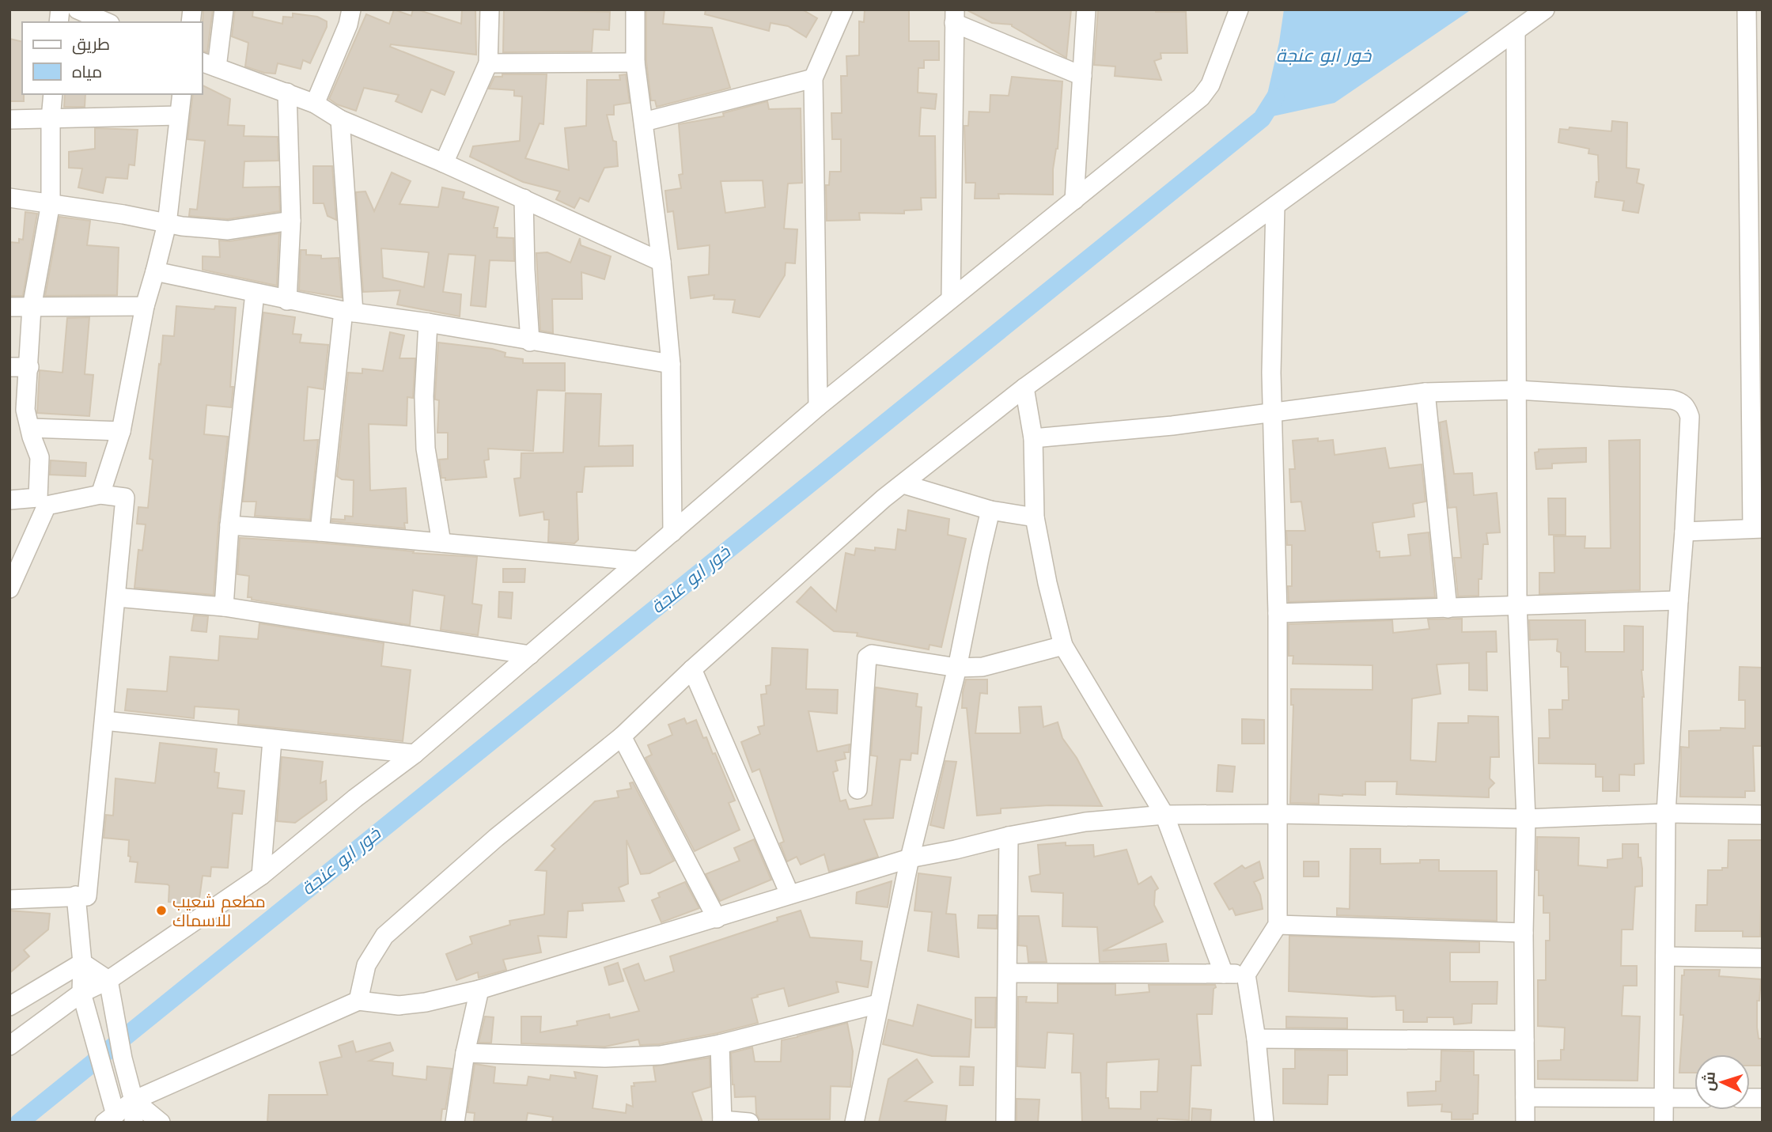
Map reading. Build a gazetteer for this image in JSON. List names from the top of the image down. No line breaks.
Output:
{"water":["خور ابو عنجة"],"places":["مطعم شعيب للاسماك"],"legend":["طريق","مياه"],"north":"left"}
